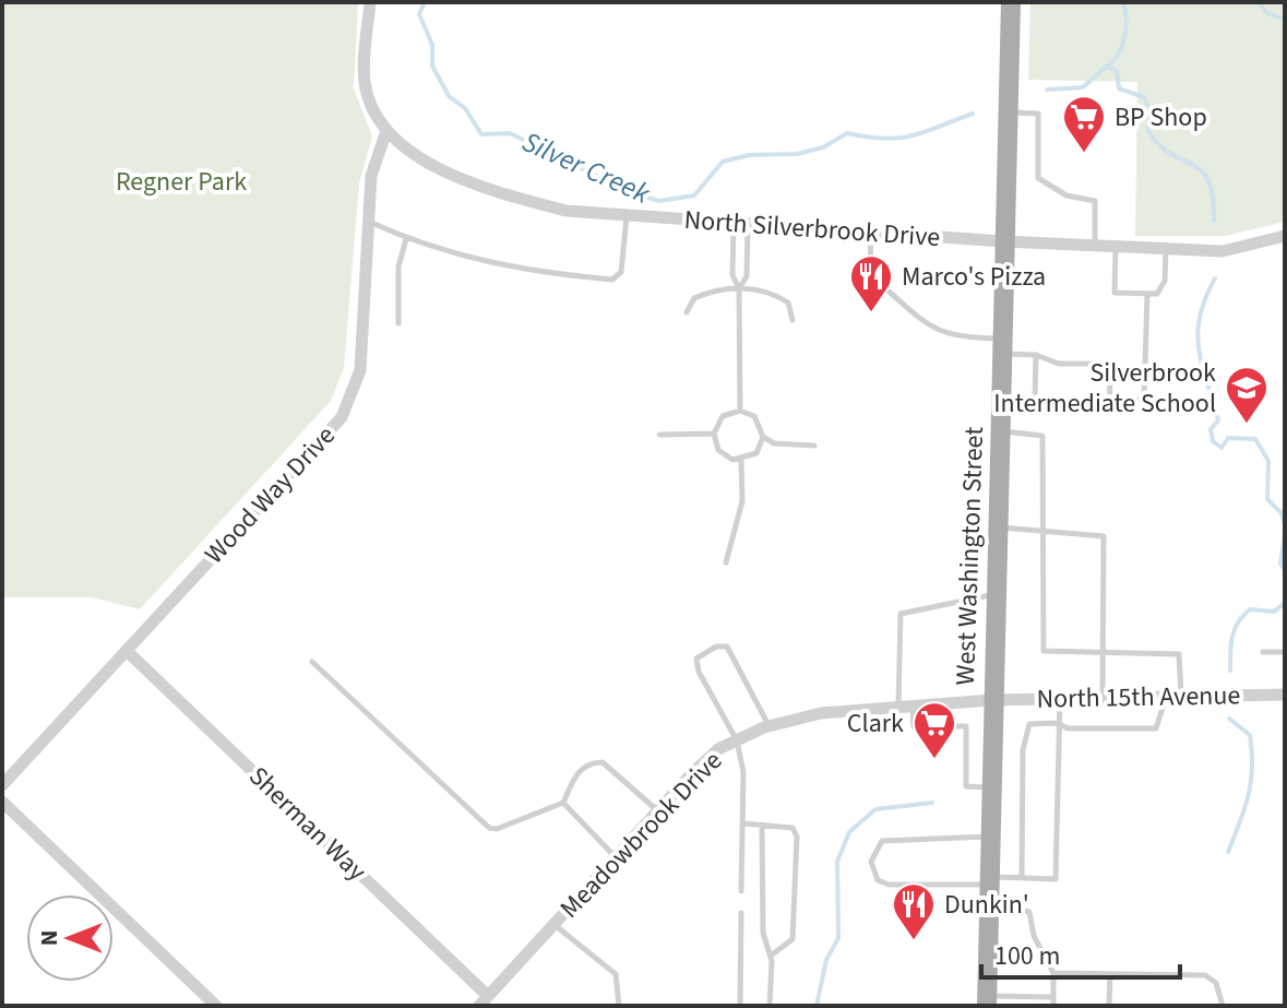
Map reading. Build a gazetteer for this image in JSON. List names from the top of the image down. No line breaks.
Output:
{"streets":{"main road":["West Washington Street"],"street":["North Silverbrook Drive","Wood Way Drive","North 15th Avenue","Sherman Way","Meadowbrook Drive"]},"crossings":[["North Silverbrook Drive","Wood Way Drive"],["North Silverbrook Drive","West Washington Street"],["Wood Way Drive","Sherman Way"],["West Washington Street","North 15th Avenue"],["West Washington Street","Meadowbrook Drive"],["North 15th Avenue","Meadowbrook Drive"],["Sherman Way","Meadowbrook Drive"]],"water":["Silver Creek"],"parks":["Regner Park"],"places":{"supermarket":["BP Shop","Clark"],"restaurant":["Marco's Pizza","Dunkin'"],"school or university":["Silverbrook Intermediate School"]},"scale_bar":"100 m","north":"left"}
